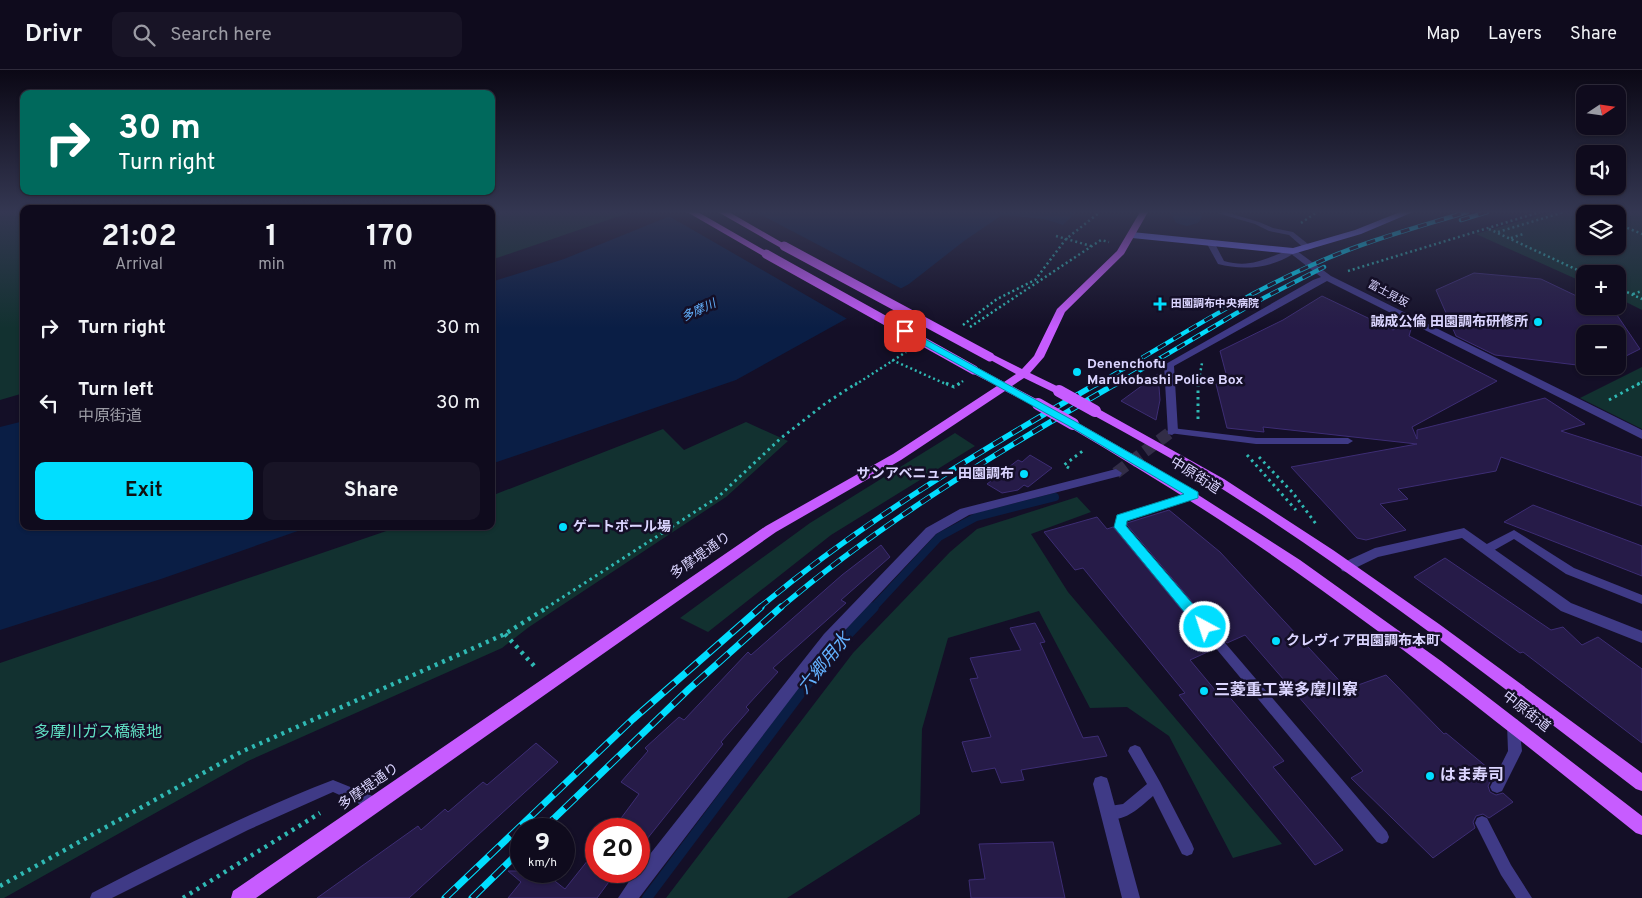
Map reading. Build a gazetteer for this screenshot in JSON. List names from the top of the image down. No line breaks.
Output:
{"streets":{"main road":["中原街道","多摩堤通り"],"street":["富士見坂"]},"crossings":[["中原街道","多摩堤通り"]],"water":["多摩川","六郷用水"],"parks":["多摩川ガス橋緑地"],"places":{"health":["田園調布中央病院"],"other":["誠成公倫 田園調布研修所","Denenchofu Marukobashi Police Box","サンアベニュー 田園調布","ゲートボール場","クレヴィア田園調布本町","三菱重工業多摩川寮","はま寿司"]},"north":"right","page":{"header":"Drivr","search":"Search here","nav":["Map","Layers","Share"],"map_buttons":["+","−"],"turn":["30 m","Turn right"],"eta":["21:02","Arrival","1","min","170","m"],"list":[{"name":"Turn right","value":"30 m"},{"name":"Turn left","note":"中原街道","value":"30 m"}],"buttons":["Exit","Share"],"speed":"9 km/h","limit":"20"}}
